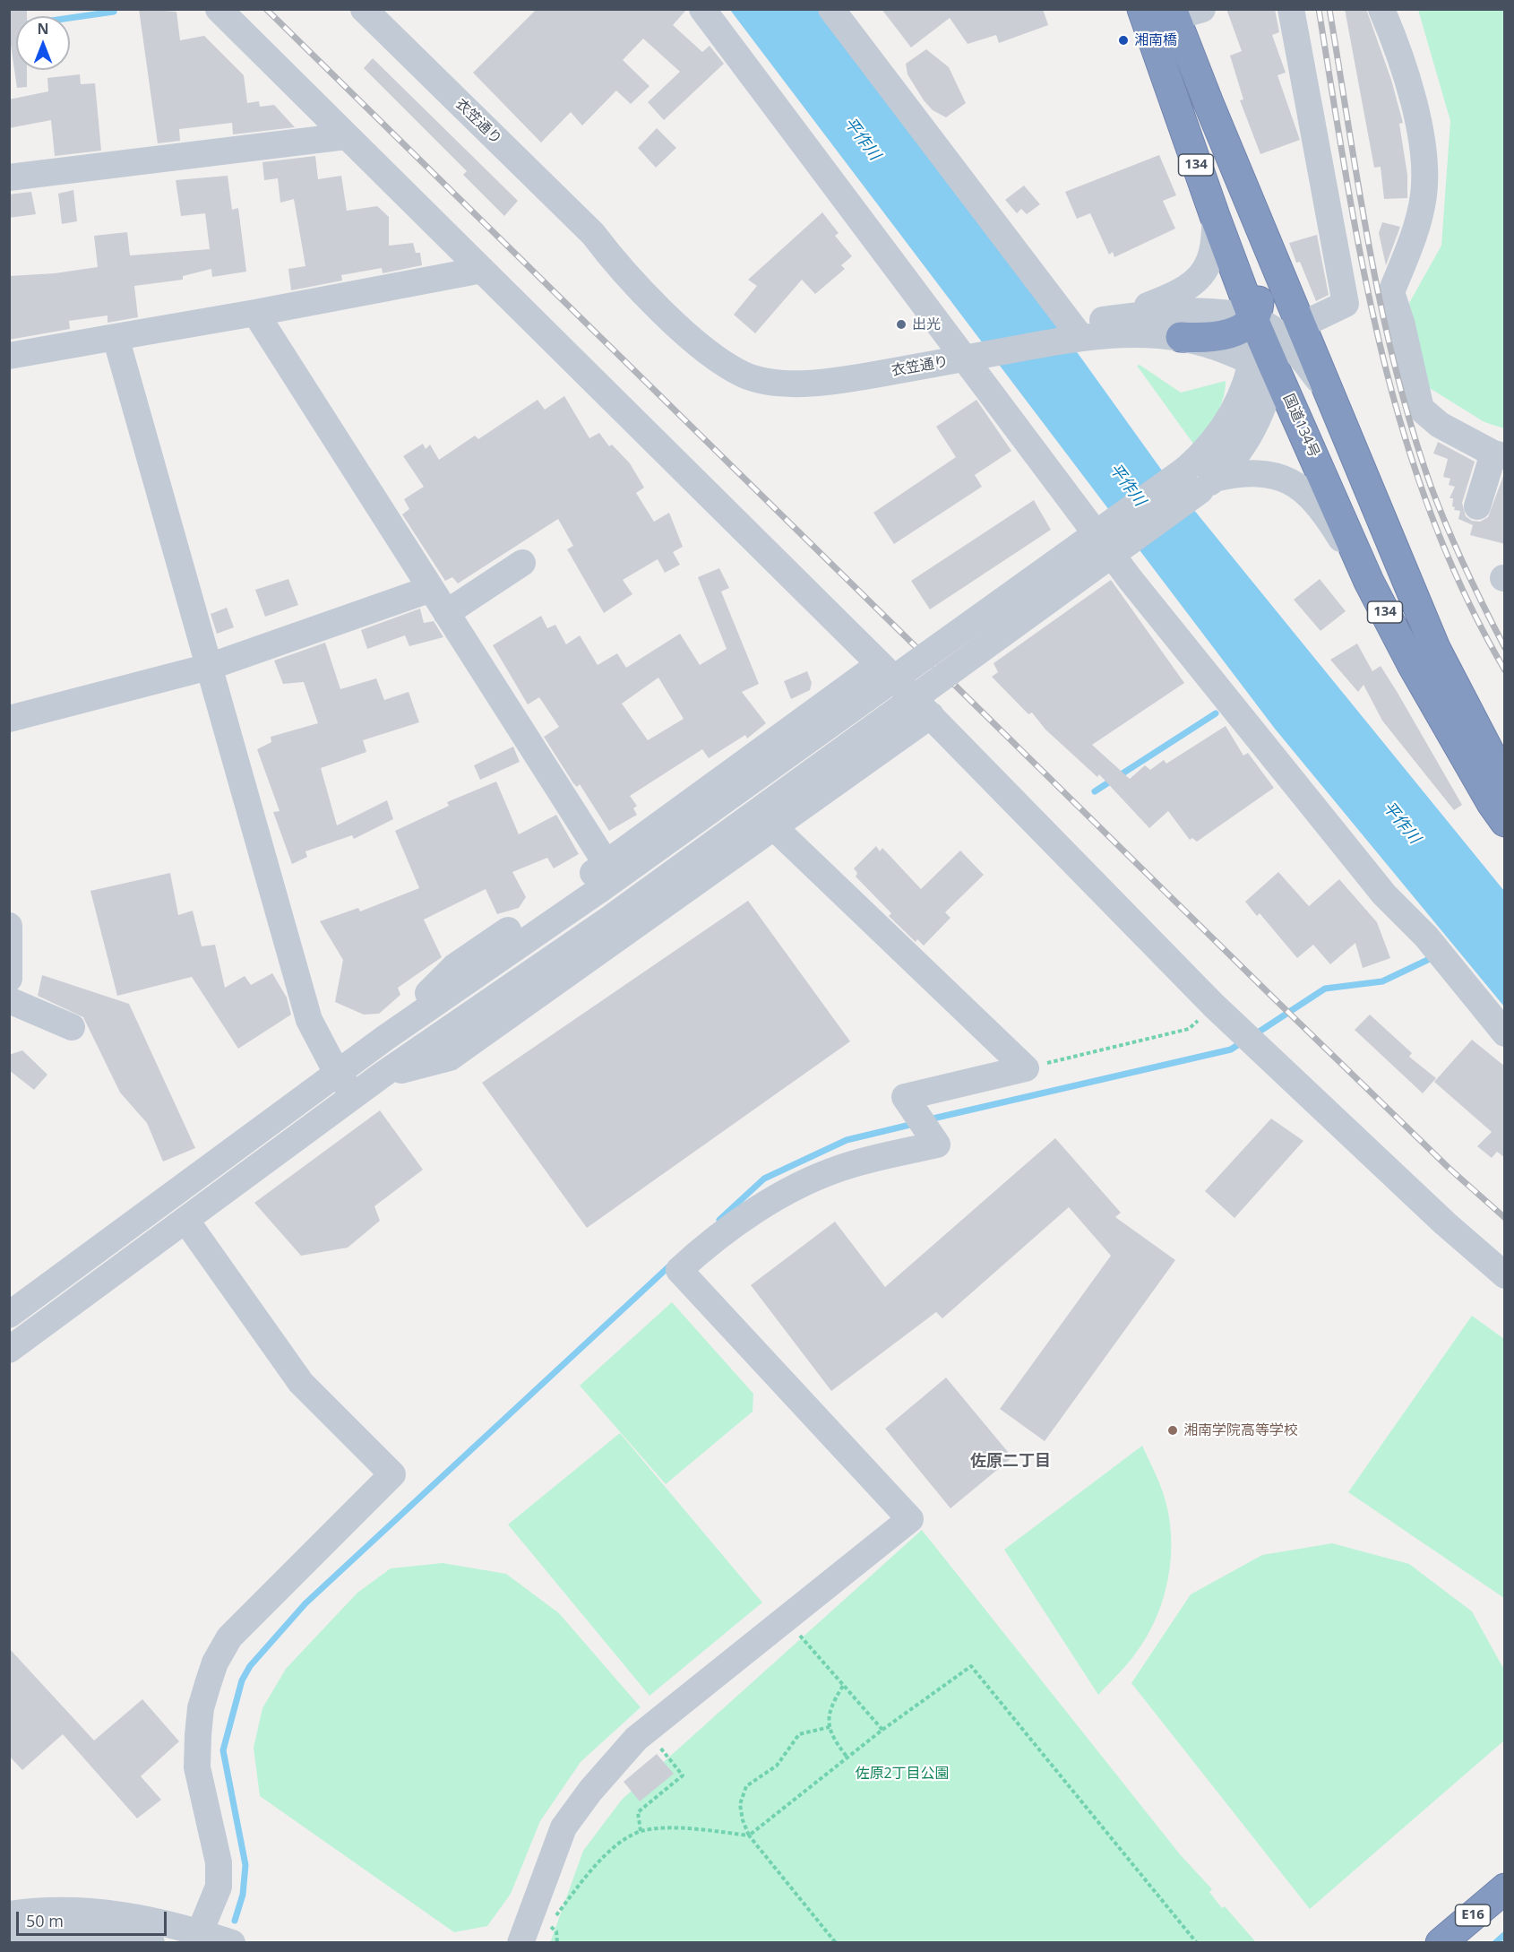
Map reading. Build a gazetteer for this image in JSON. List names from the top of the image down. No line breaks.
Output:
{"streets":{"highway":["134","国道134号","E16"],"street":["衣笠通り"]},"crossings":[["衣笠通り","国道134号"]],"districts":["佐原二丁目"],"water":["平作川"],"parks":["佐原2丁目公園"],"places":["湘南橋","出光","湘南学院高等学校"],"scale_bar":"50 m","north":"top"}
